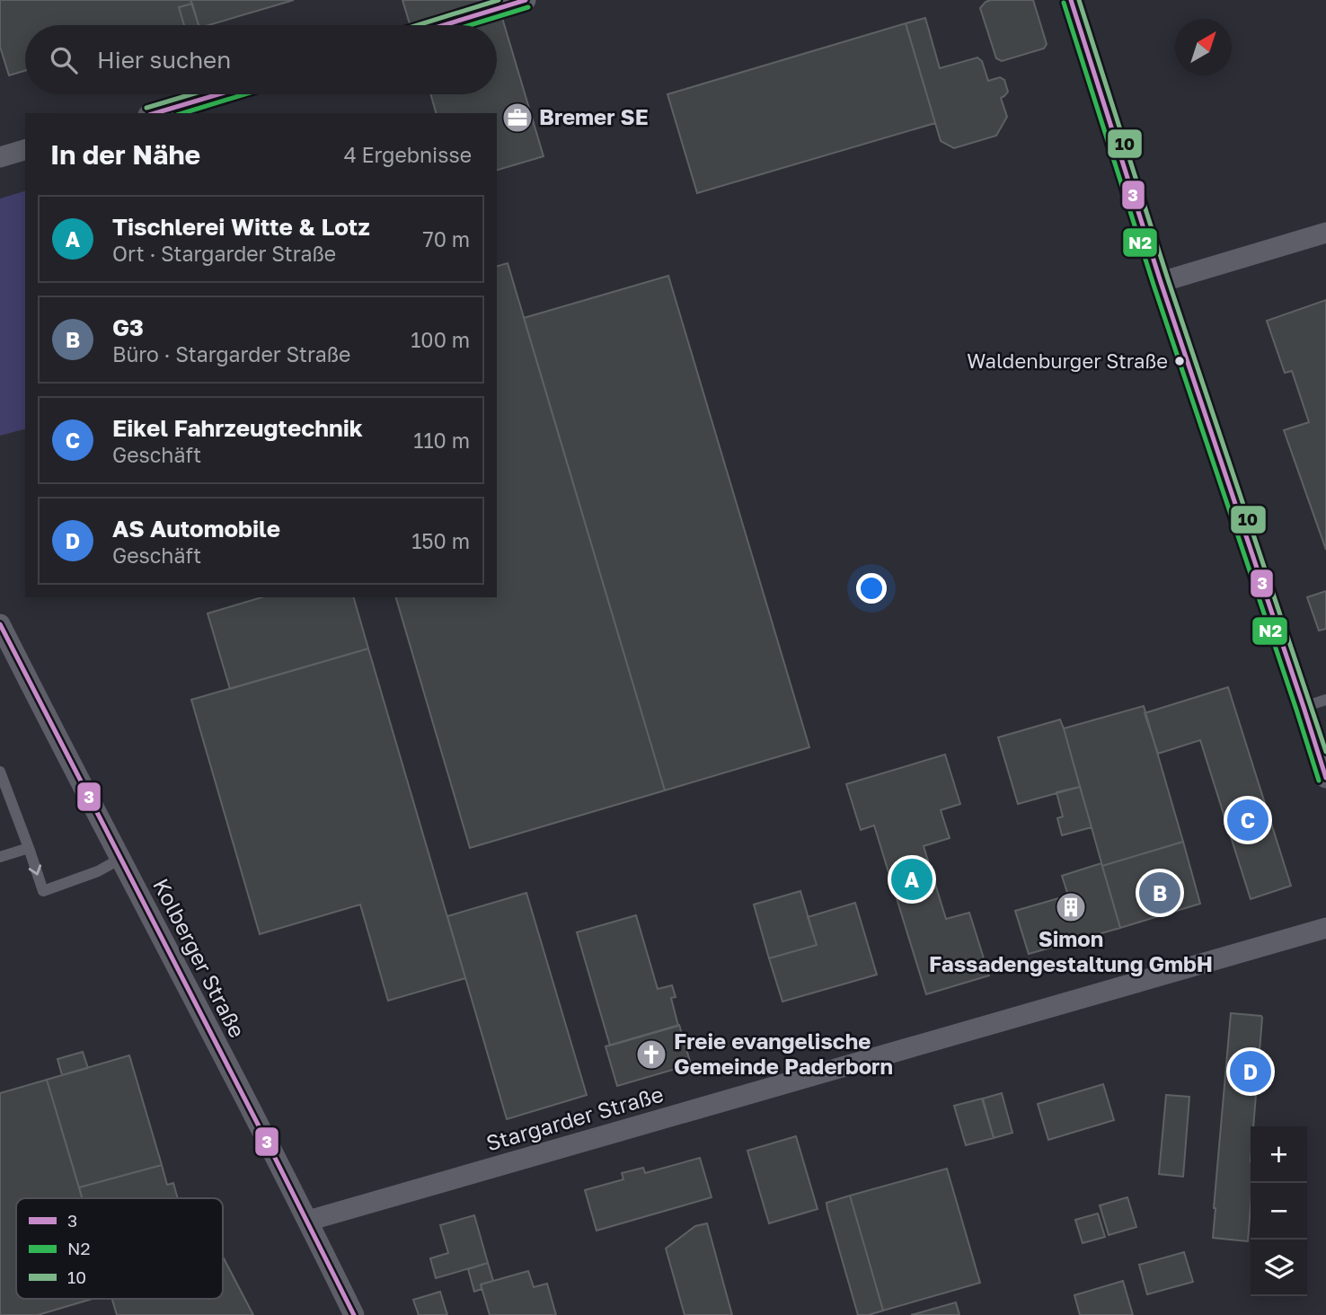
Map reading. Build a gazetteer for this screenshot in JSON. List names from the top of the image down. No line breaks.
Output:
{"streets":{"street":["Kolberger Straße","Stargarder Straße"]},"crossings":[["Kolberger Straße","Stargarder Straße"]],"places":{"office":["Bremer SE"],"other":["Waldenburger Straße"],"building":["Simon Fassadengestaltung GmbH"],"church":["Freie evangelische Gemeinde Paderborn"]},"lines":["transit line 3","transit line 10","transit line N2"],"legend":["3","N2","10"],"north":"top right","page":{"search":"Hier suchen","heading":["In der Nähe","4 Ergebnisse"],"list":[{"mark":"A","name":"Tischlerei Witte & Lotz","note":"Ort · Stargarder Straße","value":"70 m"},{"mark":"B","name":"G3","note":"Büro · Stargarder Straße","value":"100 m"},{"mark":"C","name":"Eikel Fahrzeugtechnik","note":"Geschäft","value":"110 m"},{"mark":"D","name":"AS Automobile","note":"Geschäft","value":"150 m"}],"pins":["C","A","B","D"],"map_buttons":["+","−"]}}
